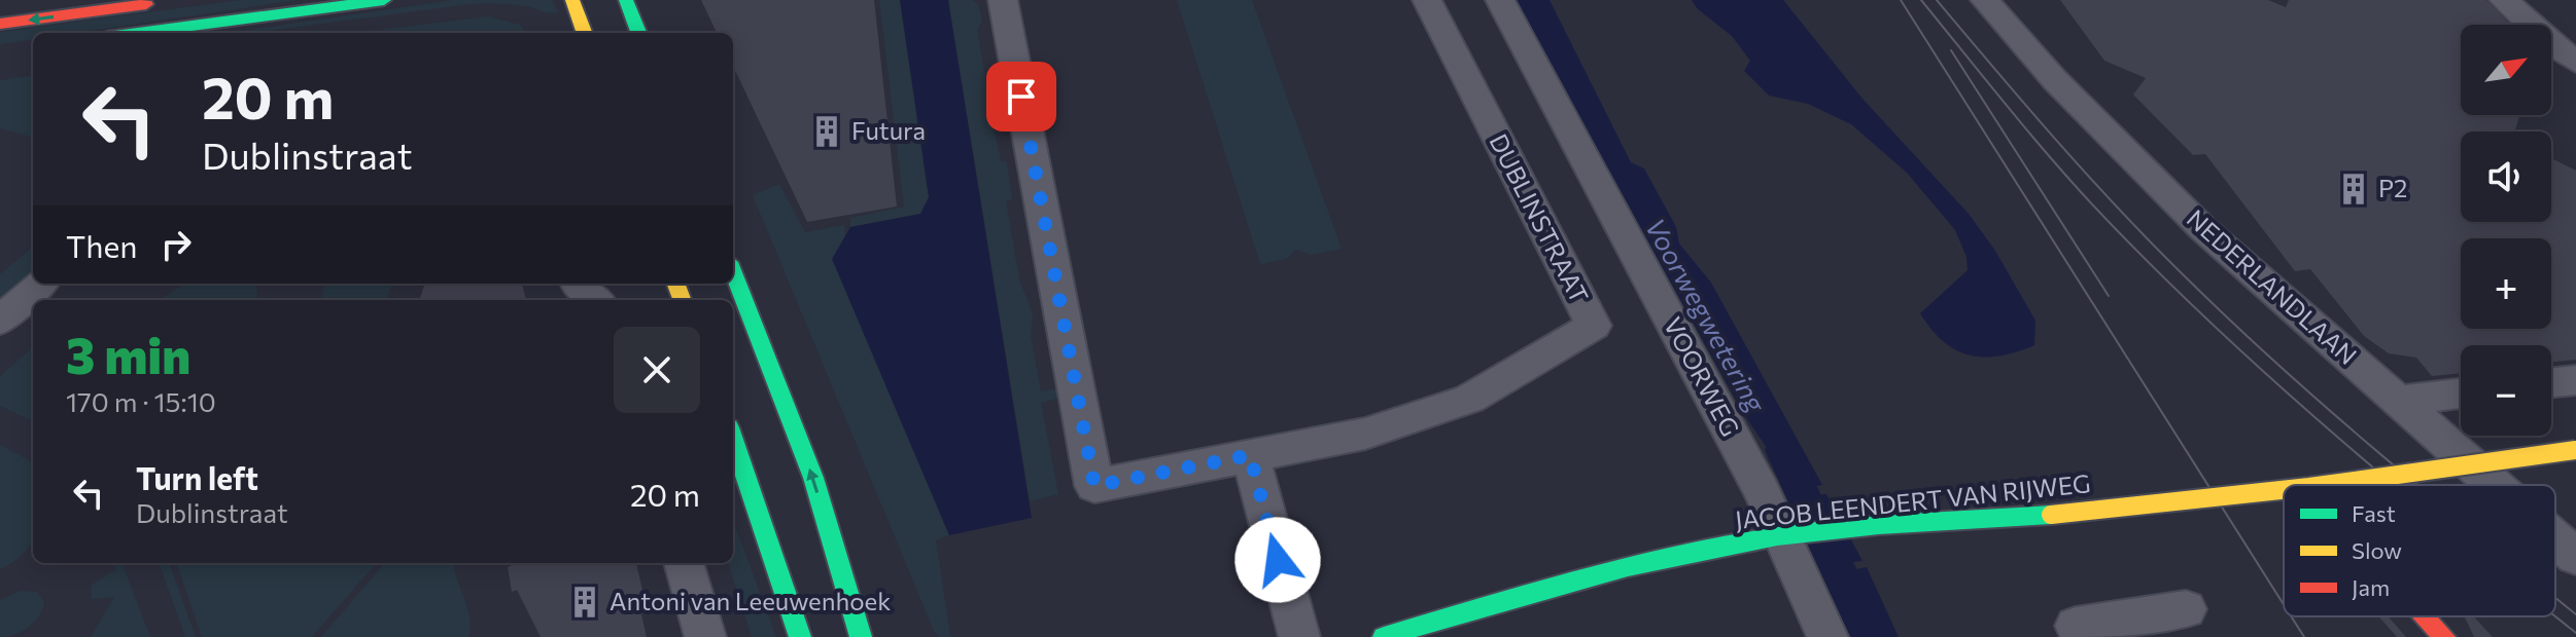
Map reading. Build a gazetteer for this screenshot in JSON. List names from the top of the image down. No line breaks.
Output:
{"streets":{"street":["DUBLINSTRAAT","NEDERLANDLAAN","VOORWEG","JACOB LEENDERT VAN RIJWEG"]},"crossings":[["VOORWEG","JACOB LEENDERT VAN RIJWEG"]],"water":["Voorwegwetering"],"places":{"building":["Futura","P2","Antoni van Leeuwenhoek"]},"legend":["Fast","Slow","Jam"],"north":"top right","page":{"map_buttons":["+","−"],"turn":["20 m","Dublinstraat"],"then":"Then","heading":["3 min","170 m · 15:10"],"list":[{"name":"Turn left","note":"Dublinstraat","value":"20 m"}]}}
